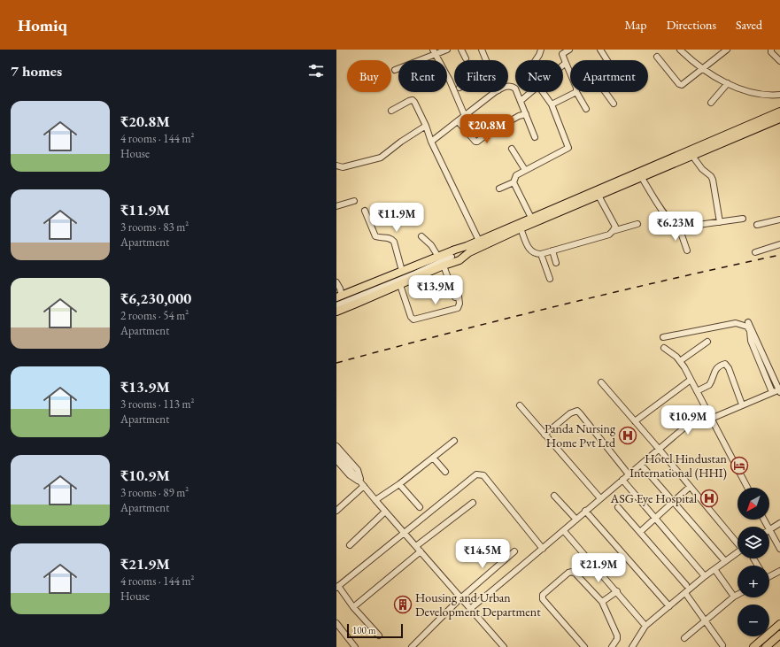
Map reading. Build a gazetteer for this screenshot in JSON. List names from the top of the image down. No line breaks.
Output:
{"places":{"hospital":["Panda Nursing Home Pvt Ltd","ASG Eye Hospital"],"hotel":["Hotel Hindustan International (HHI)"],"building":["Housing and Urban Development Department"]},"scale_bar":"100 m","north":"bottom left","page":{"header":"Homiq","nav":["Map","Directions","Saved"],"heading":"7 homes","chip":["Buy","Rent","Filters","New","Apartment"],"list":[{"name":"₹20.8M","note":"4 rooms · 144 m² · House"},{"name":"₹11.9M","note":"3 rooms · 83 m² · Apartment"},{"name":"₹6,230,000","note":"2 rooms · 54 m² · Apartment"},{"name":"₹13.9M","note":"3 rooms · 113 m² · Apartment"},{"name":"₹10.9M","note":"3 rooms · 89 m² · Apartment"},{"name":"₹21.9M","note":"4 rooms · 144 m² · House"}],"price":["₹20.8M","₹11.9M","₹6.23M","₹13.9M","₹10.9M","₹14.5M","₹21.9M"],"map_buttons":["+","−"],"scale":"100 m"}}
